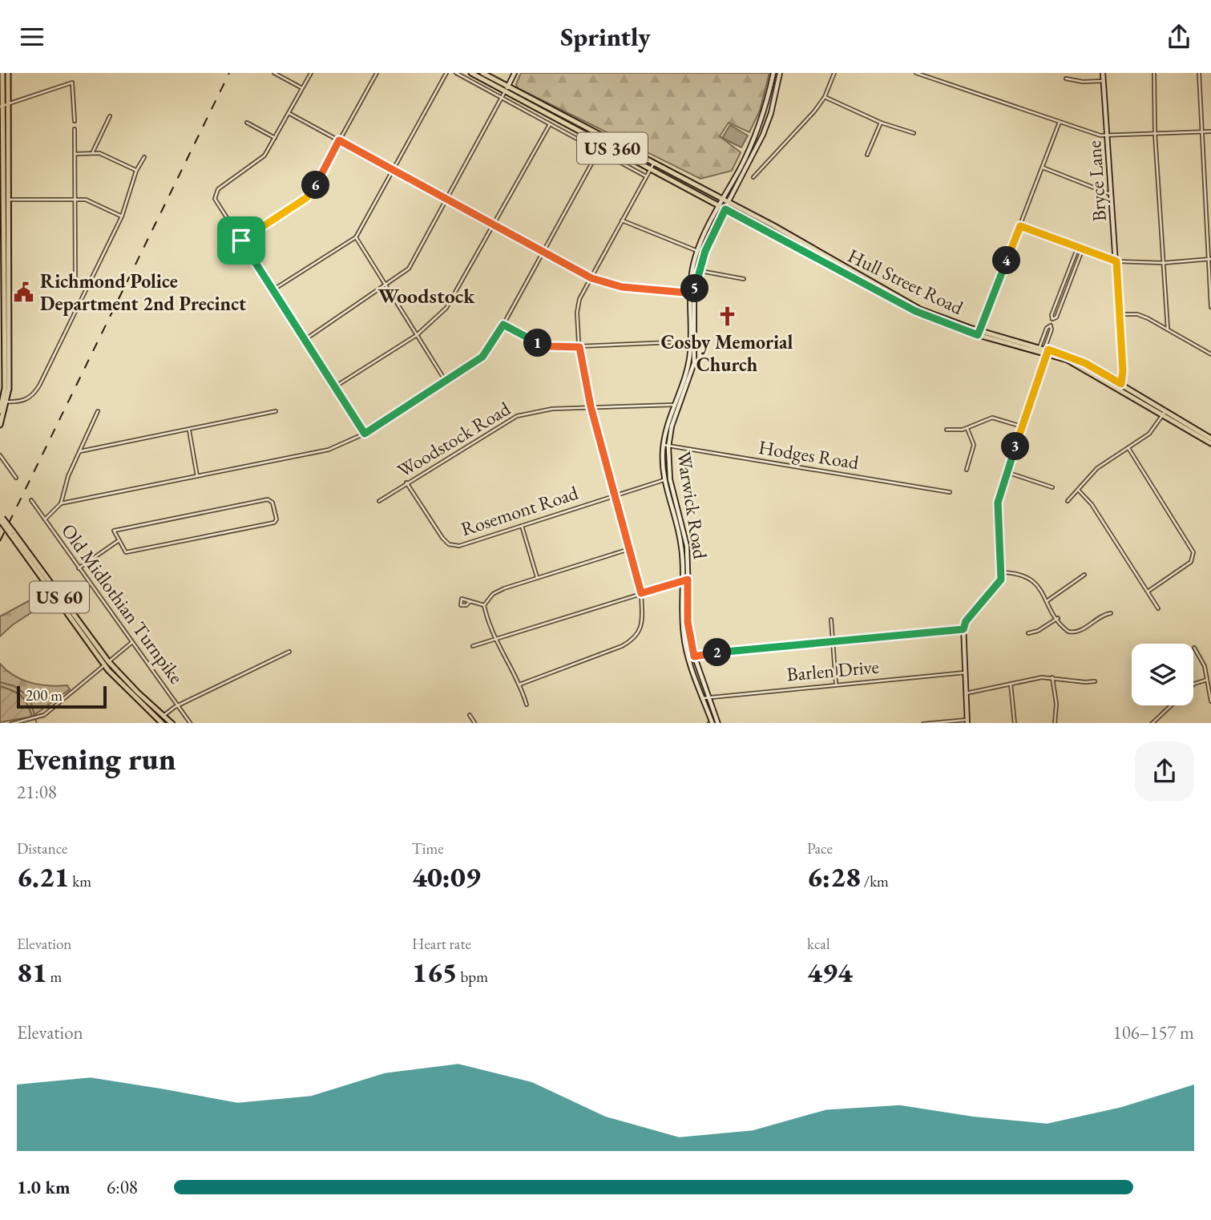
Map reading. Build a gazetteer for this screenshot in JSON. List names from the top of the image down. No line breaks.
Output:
{"streets":{"main road":["US 360","Bryce Lane","Hull Street Road","Warwick Road","US 60"],"street":["Woodstock Road","Hodges Road","Rosemont Road","Old Midlothian Turnpike","Barlen Drive"]},"crossings":[["US 360","Hull Street Road"],["US 360","Warwick Road"],["Bryce Lane","Hull Street Road"],["Hull Street Road","Warwick Road"],["Woodstock Road","Warwick Road"],["Woodstock Road","Rosemont Road"],["Hodges Road","Warwick Road"],["Warwick Road","Rosemont Road"],["Warwick Road","Barlen Drive"]],"districts":["Woodstock"],"places":{"public building":["Richmond Police Department 2nd Precinct"],"church":["Cosby Memorial Church"]},"scale_bar":"200 m","page":{"header":"Sprintly","pins":["6","4","5","1","3","2"],"scale":"200 m","heading":["Evening run","21:08"],"stats":[["Distance","6.21 km"],["Time","40:09"],["Pace","6:28 /km"],["Elevation","81 m"],["Heart rate","165 bpm"],["kcal","494"]],"chart":["Elevation","106–157 m"],"list":[{"name":"1.0 km","note":"6:08"}]}}
